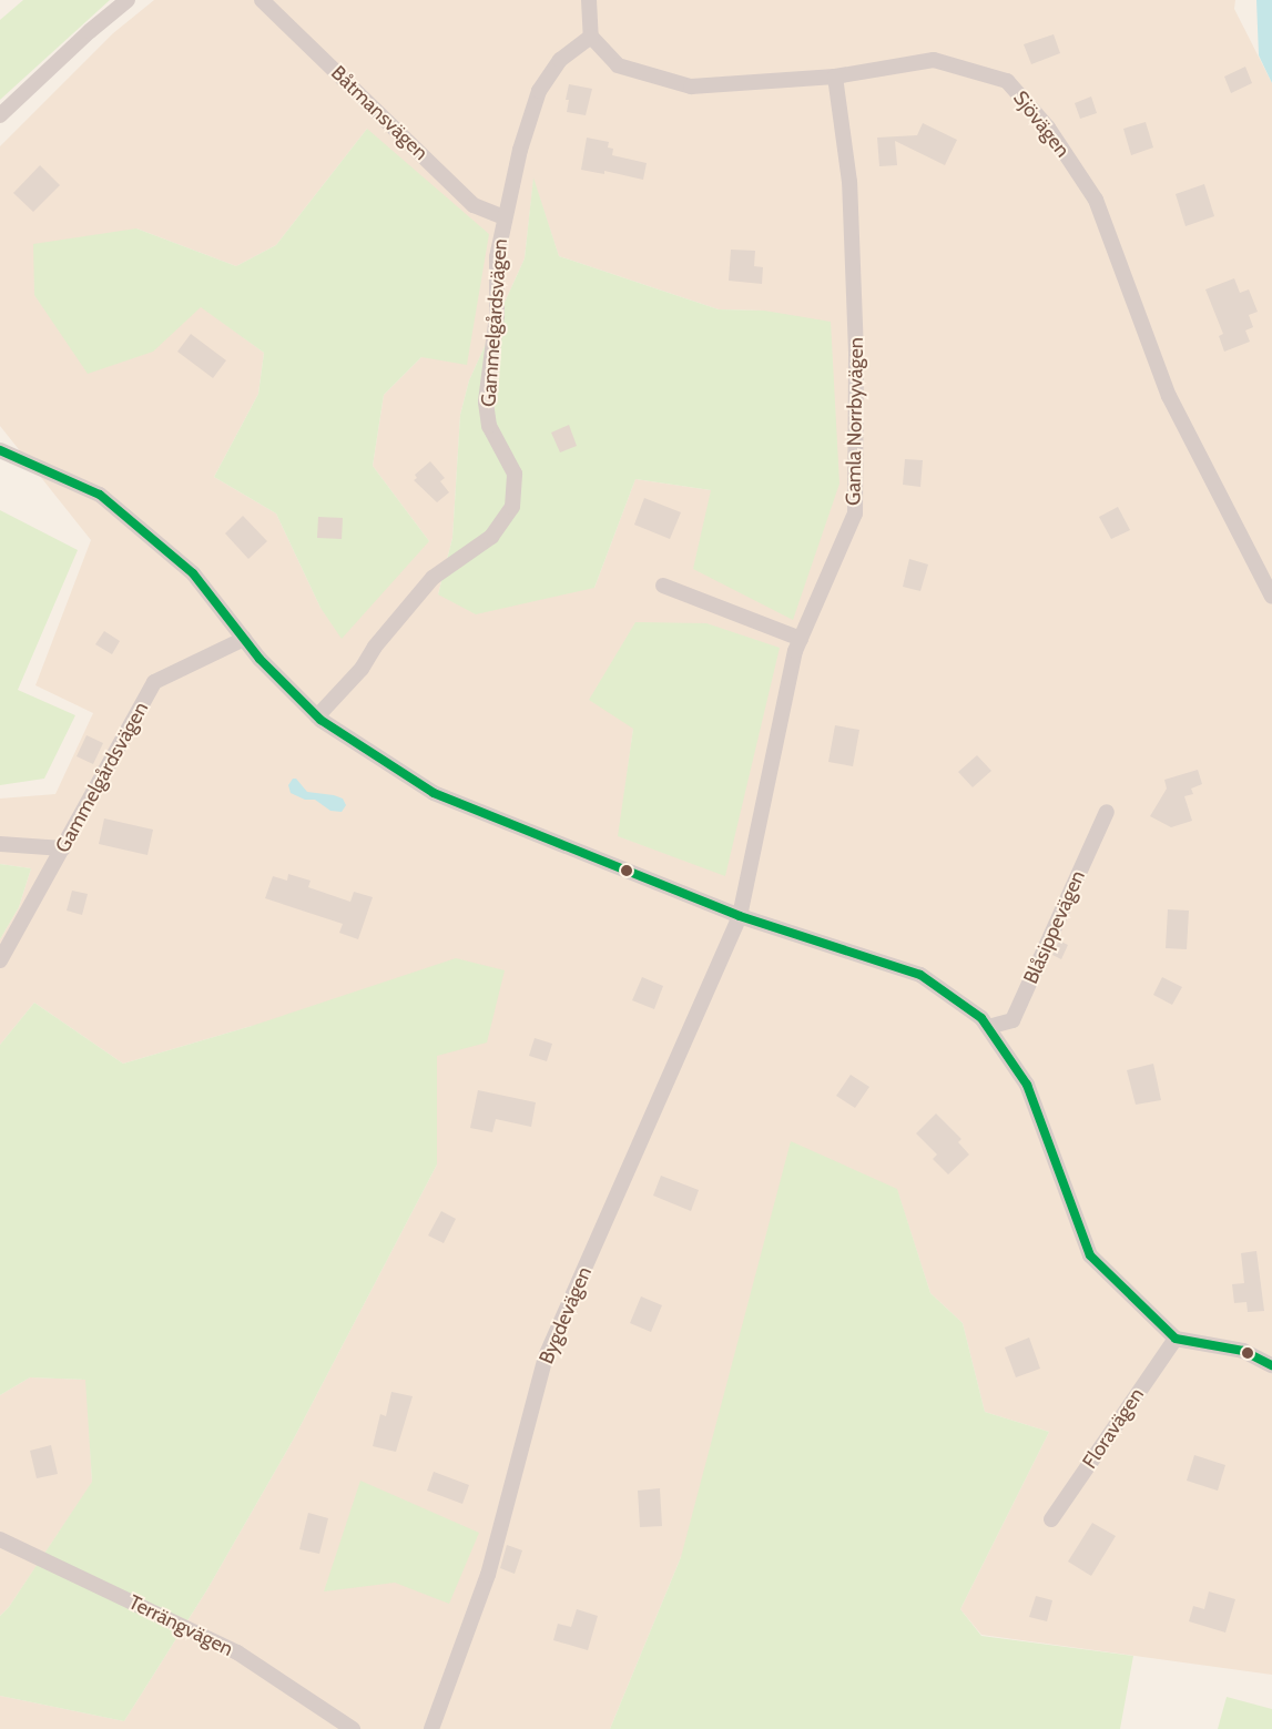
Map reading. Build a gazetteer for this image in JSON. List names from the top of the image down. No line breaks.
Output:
{"streets":{"street":["Båtmansvägen","Sjövägen","Gammelgårdsvägen","Gamla Norrbyvägen","Blåsippevägen","Bygdevägen","Floravägen","Terrängvägen"]},"crossings":[["Båtmansvägen","Gammelgårdsvägen"],["Sjövägen","Gammelgårdsvägen"],["Sjövägen","Gamla Norrbyvägen"],["Gamla Norrbyvägen","Bygdevägen"]]}
